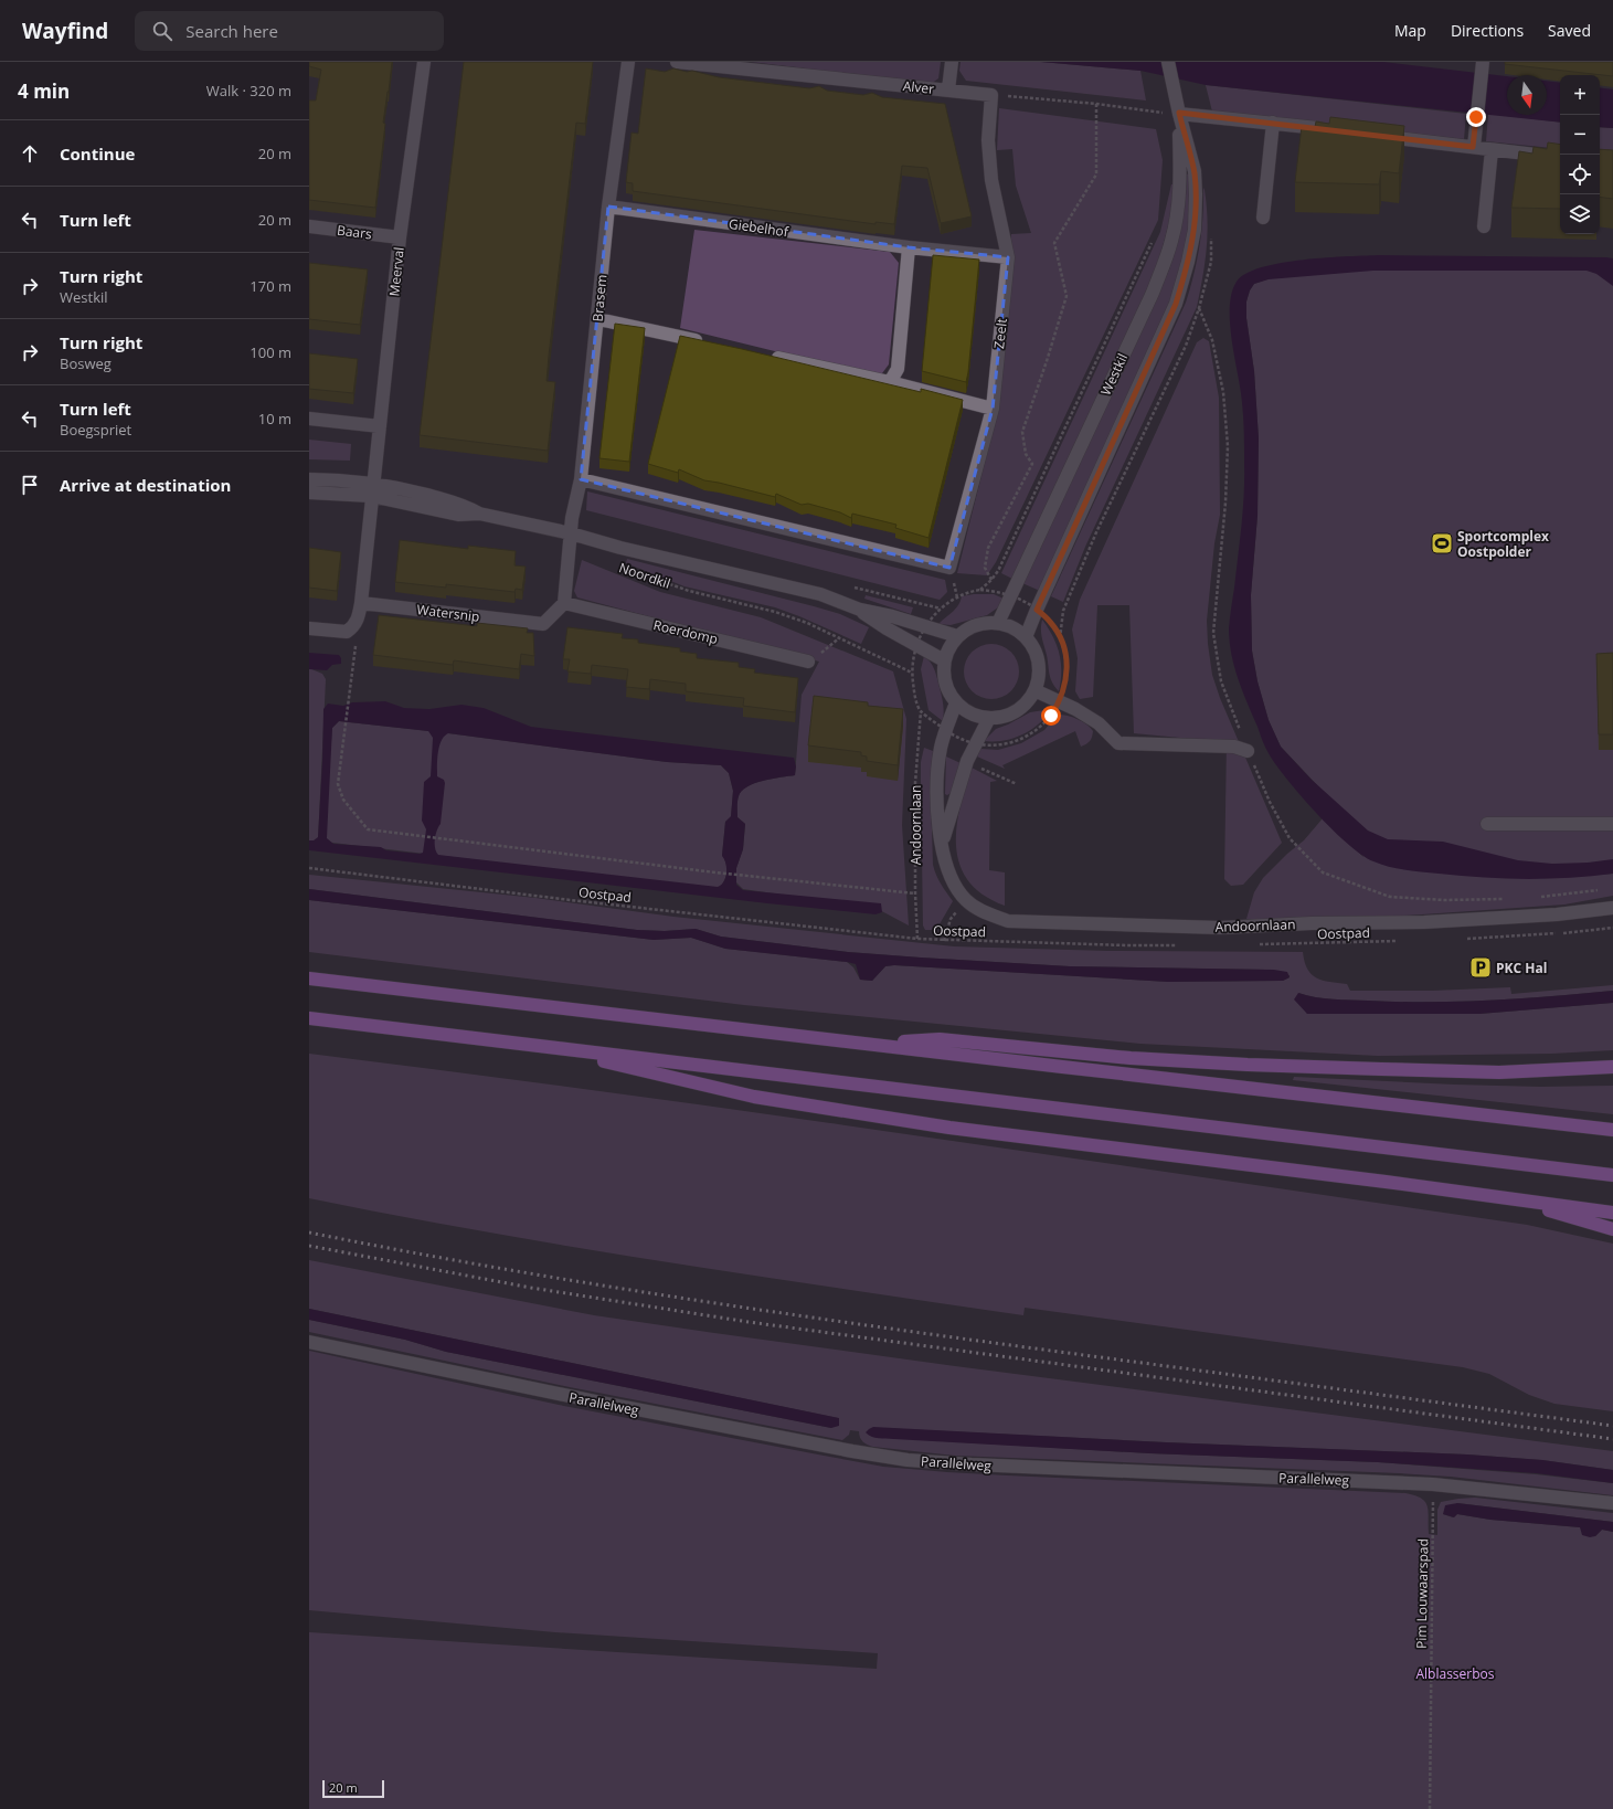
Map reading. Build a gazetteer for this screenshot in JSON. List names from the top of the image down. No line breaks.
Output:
{"streets":{"street":["Alver","Giebelhof","Baars","Meerval","Brasem","Zeelt","Westkil","Noordkil","Watersnip","Roerdomp","Andoornlaan","Parallelweg"],"path":["Oostpad","Pim Louwaarspad"]},"crossings":[["Alver","Zeelt"],["Giebelhof","Brasem"],["Giebelhof","Zeelt"],["Baars","Meerval"],["Meerval","Noordkil"],["Brasem","Zeelt"],["Brasem","Noordkil"],["Westkil","Noordkil"],["Westkil","Andoornlaan"],["Noordkil","Andoornlaan"],["Watersnip","Roerdomp"],["Andoornlaan","Oostpad"],["Parallelweg","Pim Louwaarspad"]],"parks":["Alblasserbos"],"places":{"sports":["Sportcomplex Oostpolder"],"parking":["PKC Hal"]},"scale_bar":"20 m","north":"bottom","page":{"header":"Wayfind","search":"Search here","nav":["Map","Directions","Saved"],"heading":["4 min","Walk · 320 m"],"map_buttons":["+","−"],"list":[["Continue","20 m"],["Turn left","20 m"],["Turn right","Westkil","170 m"],["Turn right","Bosweg","100 m"],["Turn left","Boegspriet","10 m"],"Arrive at destination"],"scale":"20 m"}}
